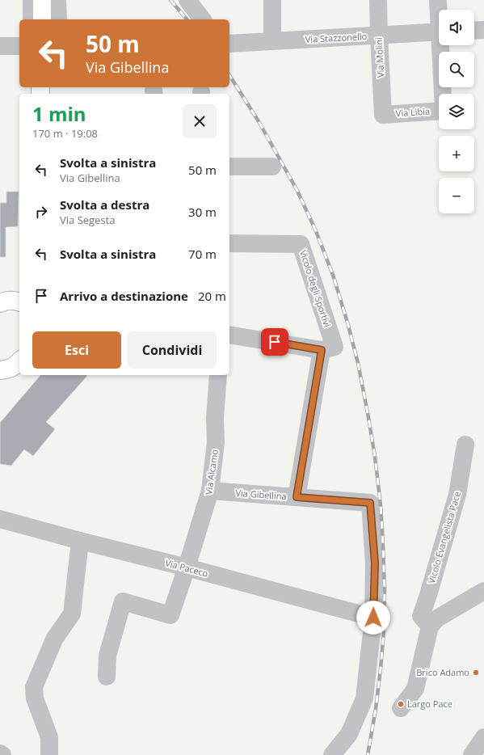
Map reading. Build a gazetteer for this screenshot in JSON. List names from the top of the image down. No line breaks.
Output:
{"streets":{"street":["Via Stazzonello","Via Molini","Via Libia","Vicolo degli Sportivi","Via Alcamo","Via Gibellina","Vicolo Evangelista Pace","Via Paceco"]},"crossings":[["Via Stazzonello","Via Molini"],["Via Molini","Via Libia"],["Via Alcamo","Via Gibellina"],["Via Alcamo","Via Paceco"],["Via Gibellina","Via Paceco"]],"places":["Brico Adamo","Largo Pace"],"page":{"map_buttons":["+","−"],"turn":["50 m","Via Gibellina"],"heading":["1 min","170 m · 19:08"],"list":[{"name":"Svolta a sinistra","note":"Via Gibellina","value":"50 m"},{"name":"Svolta a destra","note":"Via Segesta","value":"30 m"},{"name":"Svolta a sinistra","value":"70 m"},{"name":"Arrivo a destinazione","value":"20 m"}],"buttons":["Esci","Condividi"]}}
